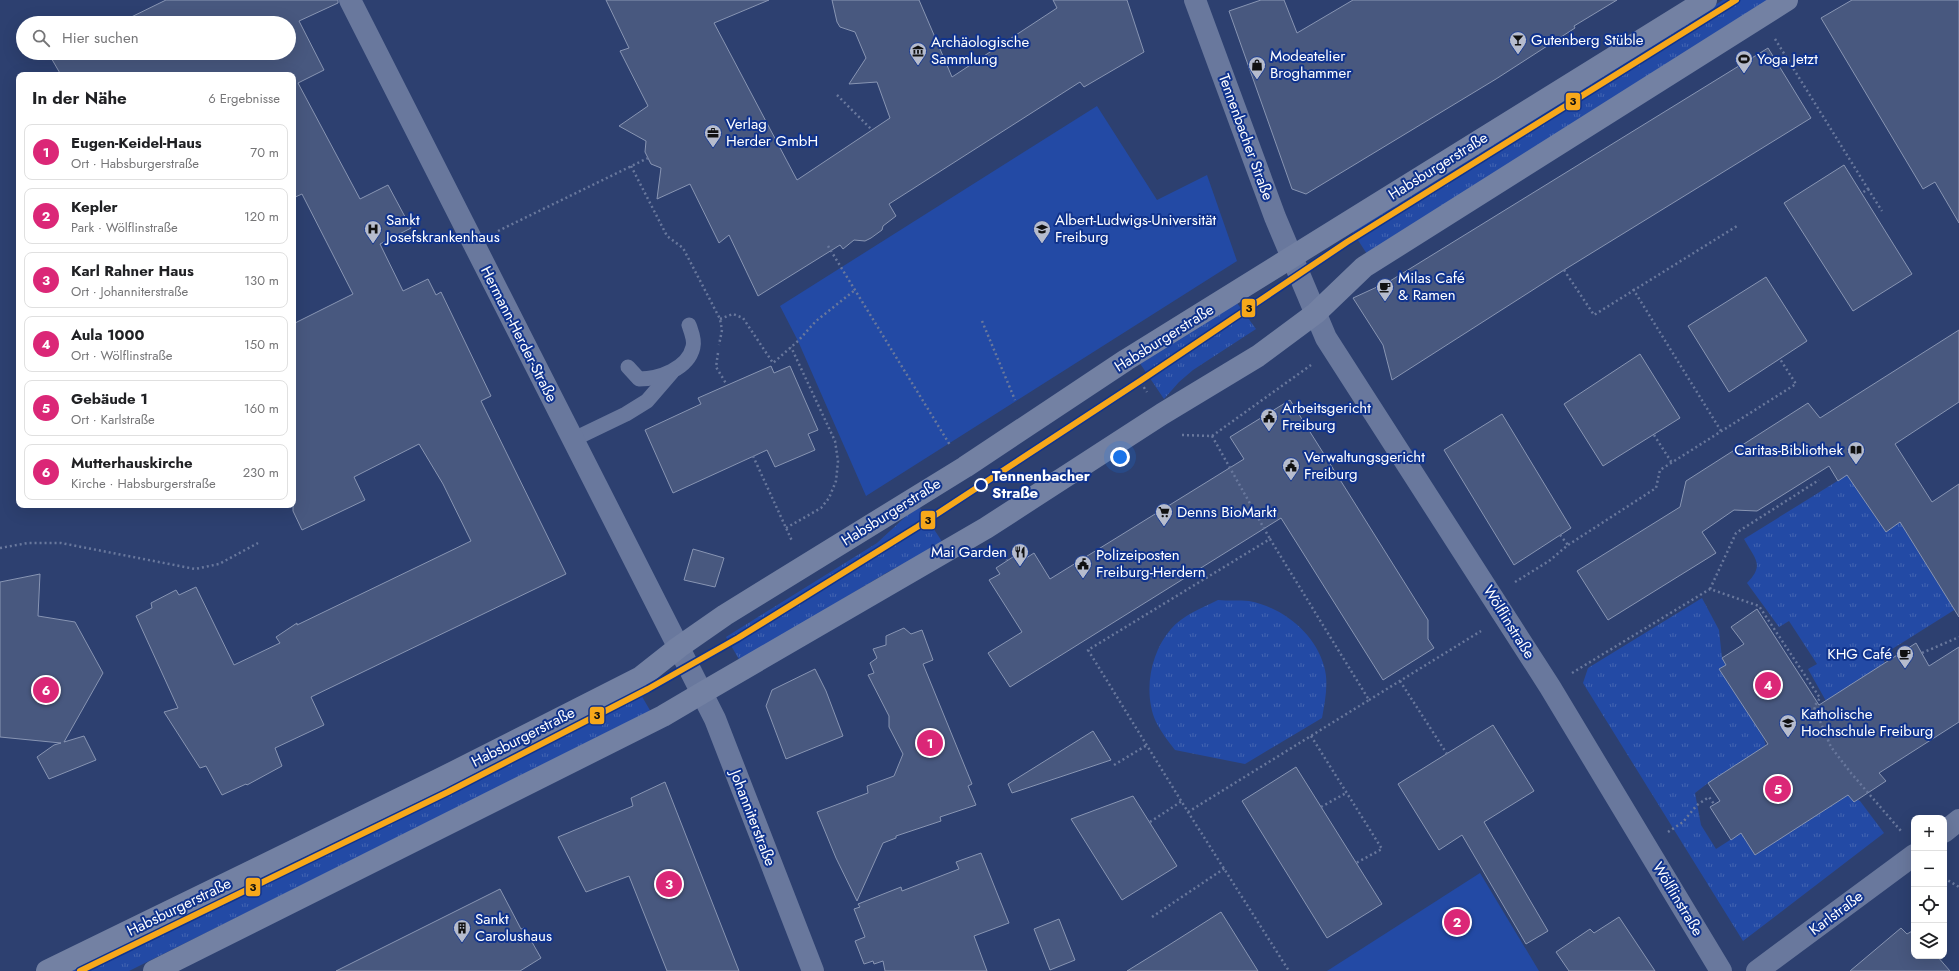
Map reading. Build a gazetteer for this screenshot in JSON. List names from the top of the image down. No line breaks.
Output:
{"streets":{"main road":["Habsburgerstraße"],"street":["Tennenbacher Straße","Hermann-Herder-Straße","Wölflinstraße","Johanniterstraße","Karlstraße"]},"crossings":[["Tennenbacher Straße","Habsburgerstraße"],["Tennenbacher Straße","Wölflinstraße"],["Habsburgerstraße","Hermann-Herder-Straße"],["Habsburgerstraße","Wölflinstraße"],["Hermann-Herder-Straße","Johanniterstraße"]],"places":{"bar":["Gutenberg Stüble"],"museum":["Archäologische Sammlung"],"sports":["Yoga Jetzt"],"shop":["Modeatelier Broghammer"],"office":["Verlag Herder GmbH"],"hospital":["Sankt Josefskrankenhaus"],"school or university":["Albert-Ludwigs-Universität Freiburg","Katholische Hochschule Freiburg"],"cafe":["Milas Café & Ramen","KHG Café"],"public building":["Arbeitsgericht Freiburg","Verwaltungsgericht Freiburg","Polizeiposten Freiburg-Herdern"],"library":["Caritas-Bibliothek"],"other":["Tennenbacher Straße"],"supermarket":["Denns BioMarkt"],"restaurant":["Mai Garden"],"building":["Sankt Carolushaus"]},"lines":["transit line 3"],"page":{"search":"Hier suchen","heading":["In der Nähe","6 Ergebnisse"],"list":[{"mark":"1","name":"Eugen-Keidel-Haus","note":"Ort · Habsburgerstraße","value":"70 m"},{"mark":"2","name":"Kepler","note":"Park · Wölflinstraße","value":"120 m"},{"mark":"3","name":"Karl Rahner Haus","note":"Ort · Johanniterstraße","value":"130 m"},{"mark":"4","name":"Aula 1000","note":"Ort · Wölflinstraße","value":"150 m"},{"mark":"5","name":"Gebäude 1","note":"Ort · Karlstraße","value":"160 m"},{"mark":"6","name":"Mutterhauskirche","note":"Kirche · Habsburgerstraße","value":"230 m"}],"pins":["4","6","1","5","3","2"],"map_buttons":["+","−"]}}
